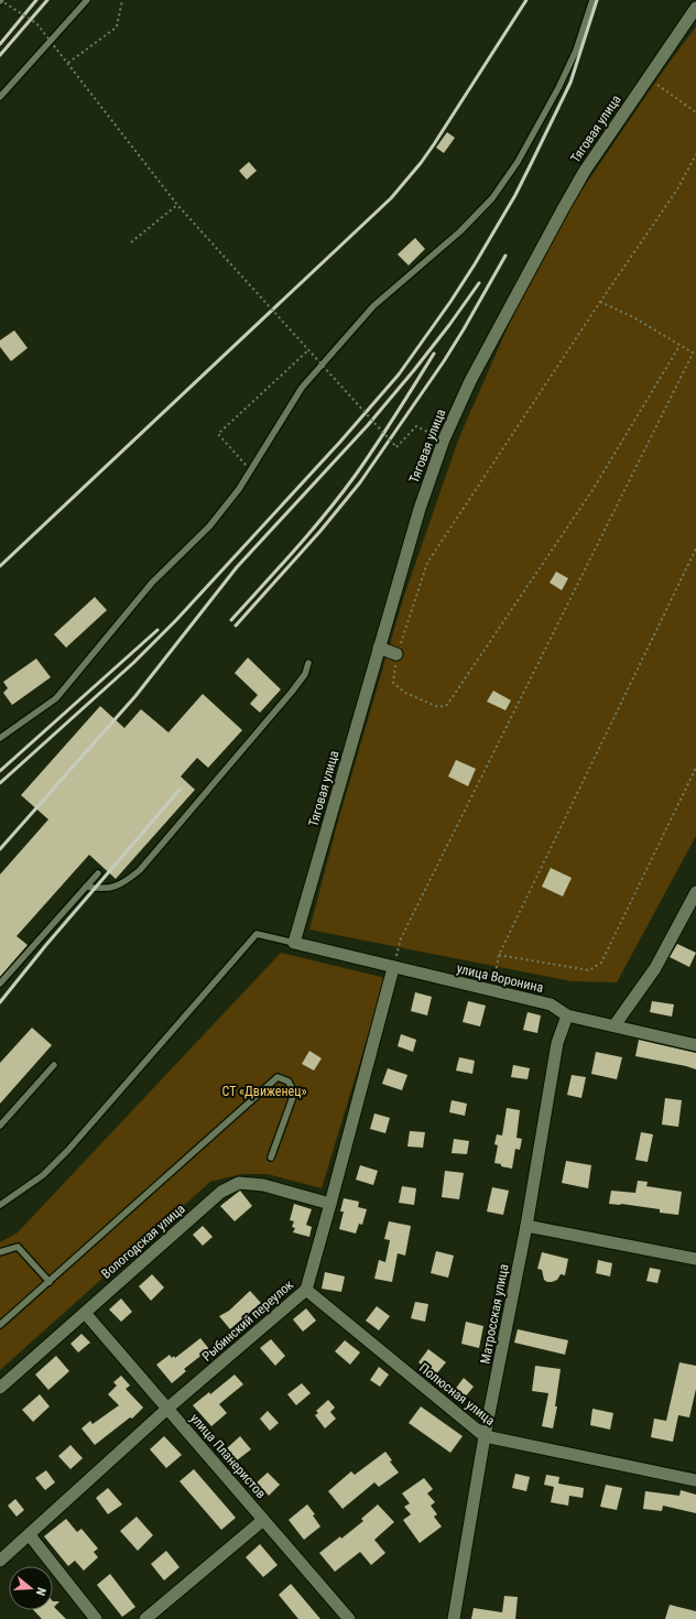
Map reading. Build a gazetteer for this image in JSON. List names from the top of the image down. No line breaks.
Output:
{"streets":{"street":["Тяговая улица","улица Воронина","Вологодская улица","Матросская улица","Рыбинский переулок","Полюсная улица","улица Планеристов"]},"crossings":[["Тяговая улица","улица Воронина"],["улица Воронина","Матросская улица"],["улица Воронина","Рыбинский переулок"],["Вологодская улица","Рыбинский переулок"],["Вологодская улица","улица Планеристов"],["Матросская улица","Полюсная улица"],["Рыбинский переулок","Полюсная улица"],["Рыбинский переулок","улица Планеристов"]],"parks":["СТ «Движенец»"],"north":"right"}
